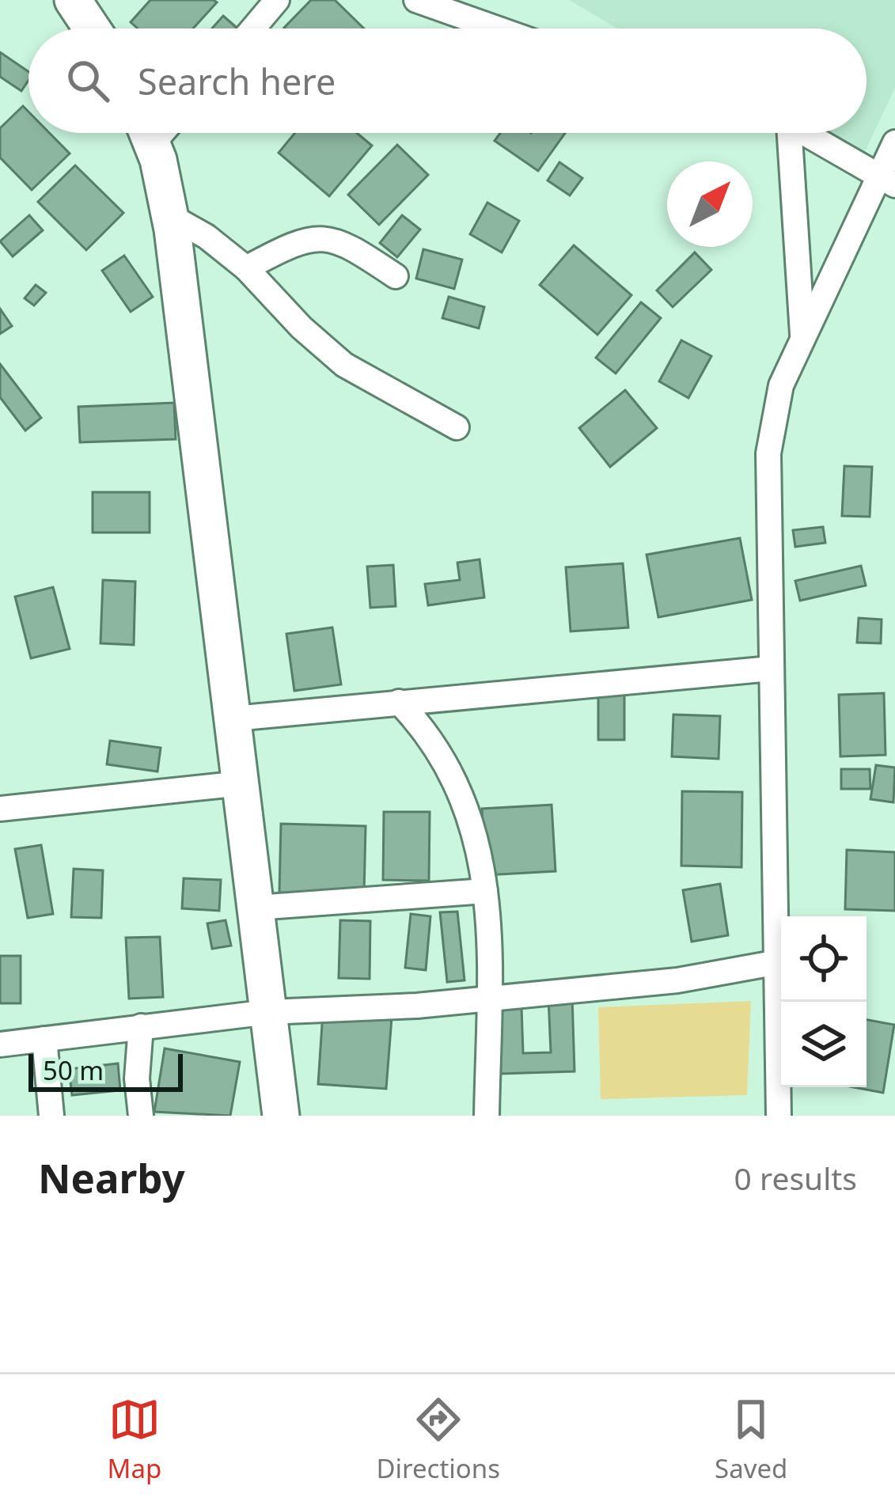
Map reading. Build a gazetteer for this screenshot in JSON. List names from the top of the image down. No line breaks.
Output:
{"scale_bar":"50 m","north":"top right","page":{"search":"Search here","scale":"50 m","heading":["Nearby","0 results"],"nav":["Map","Directions","Saved"]}}
